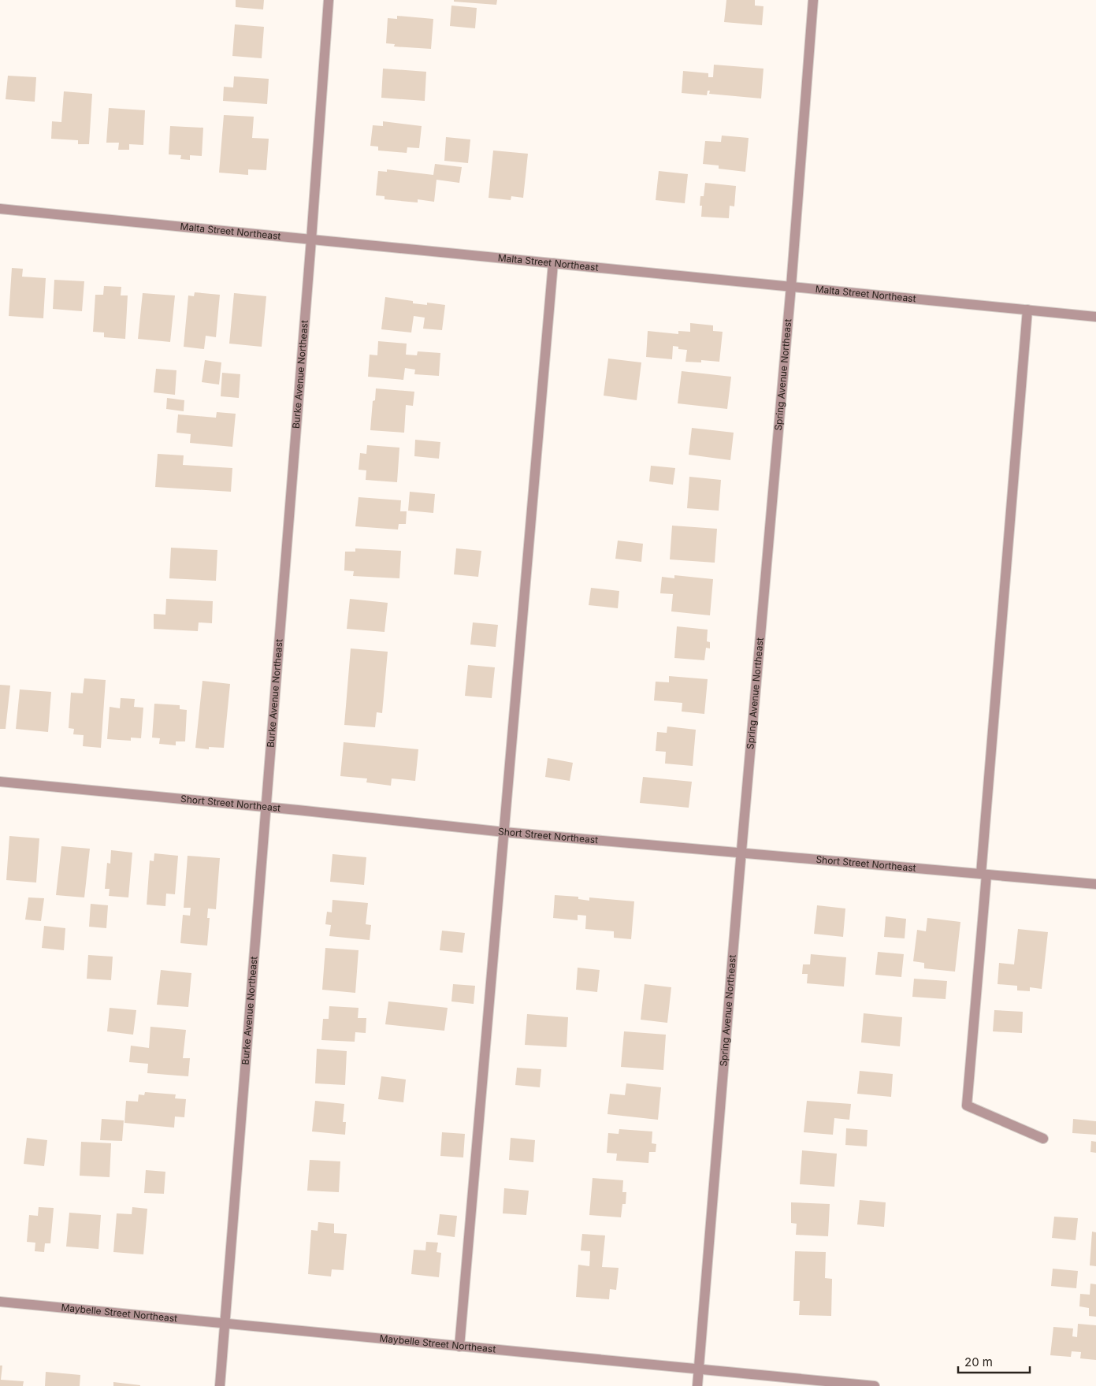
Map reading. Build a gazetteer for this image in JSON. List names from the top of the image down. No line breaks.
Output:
{"streets":{"street":["Malta Street Northeast","Burke Avenue Northeast","Spring Avenue Northeast","Short Street Northeast","Maybelle Street Northeast"]},"crossings":[["Malta Street Northeast","Burke Avenue Northeast"],["Malta Street Northeast","Spring Avenue Northeast"],["Burke Avenue Northeast","Short Street Northeast"],["Burke Avenue Northeast","Maybelle Street Northeast"],["Spring Avenue Northeast","Short Street Northeast"],["Spring Avenue Northeast","Maybelle Street Northeast"]],"scale_bar":"20 m"}
